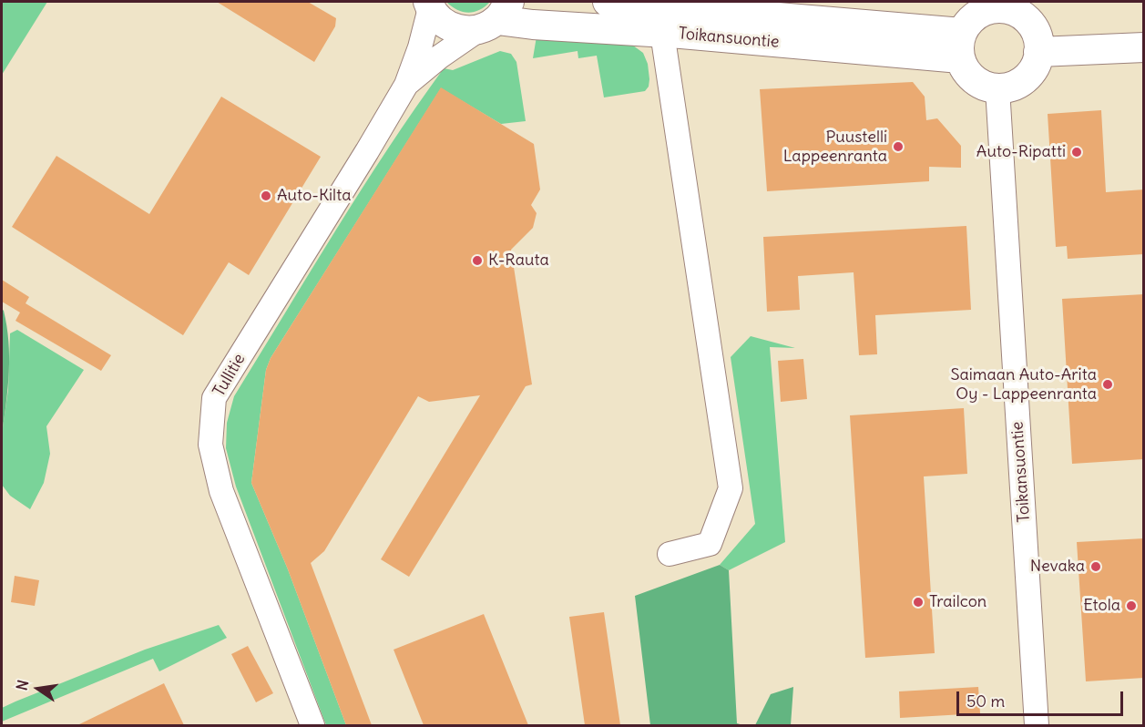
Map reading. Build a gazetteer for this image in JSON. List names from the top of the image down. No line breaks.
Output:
{"streets":{"main road":["Toikansuontie"],"street":["Tullitie"]},"crossings":[["Toikansuontie","Tullitie"]],"places":["Puustelli Lappeenranta","Auto-Ripatti","Auto-Kilta","K-Rauta","Saimaan Auto-Arita Oy - Lappeenranta","Nevaka","Trailcon","Etola"],"scale_bar":"50 m","north":"left"}
